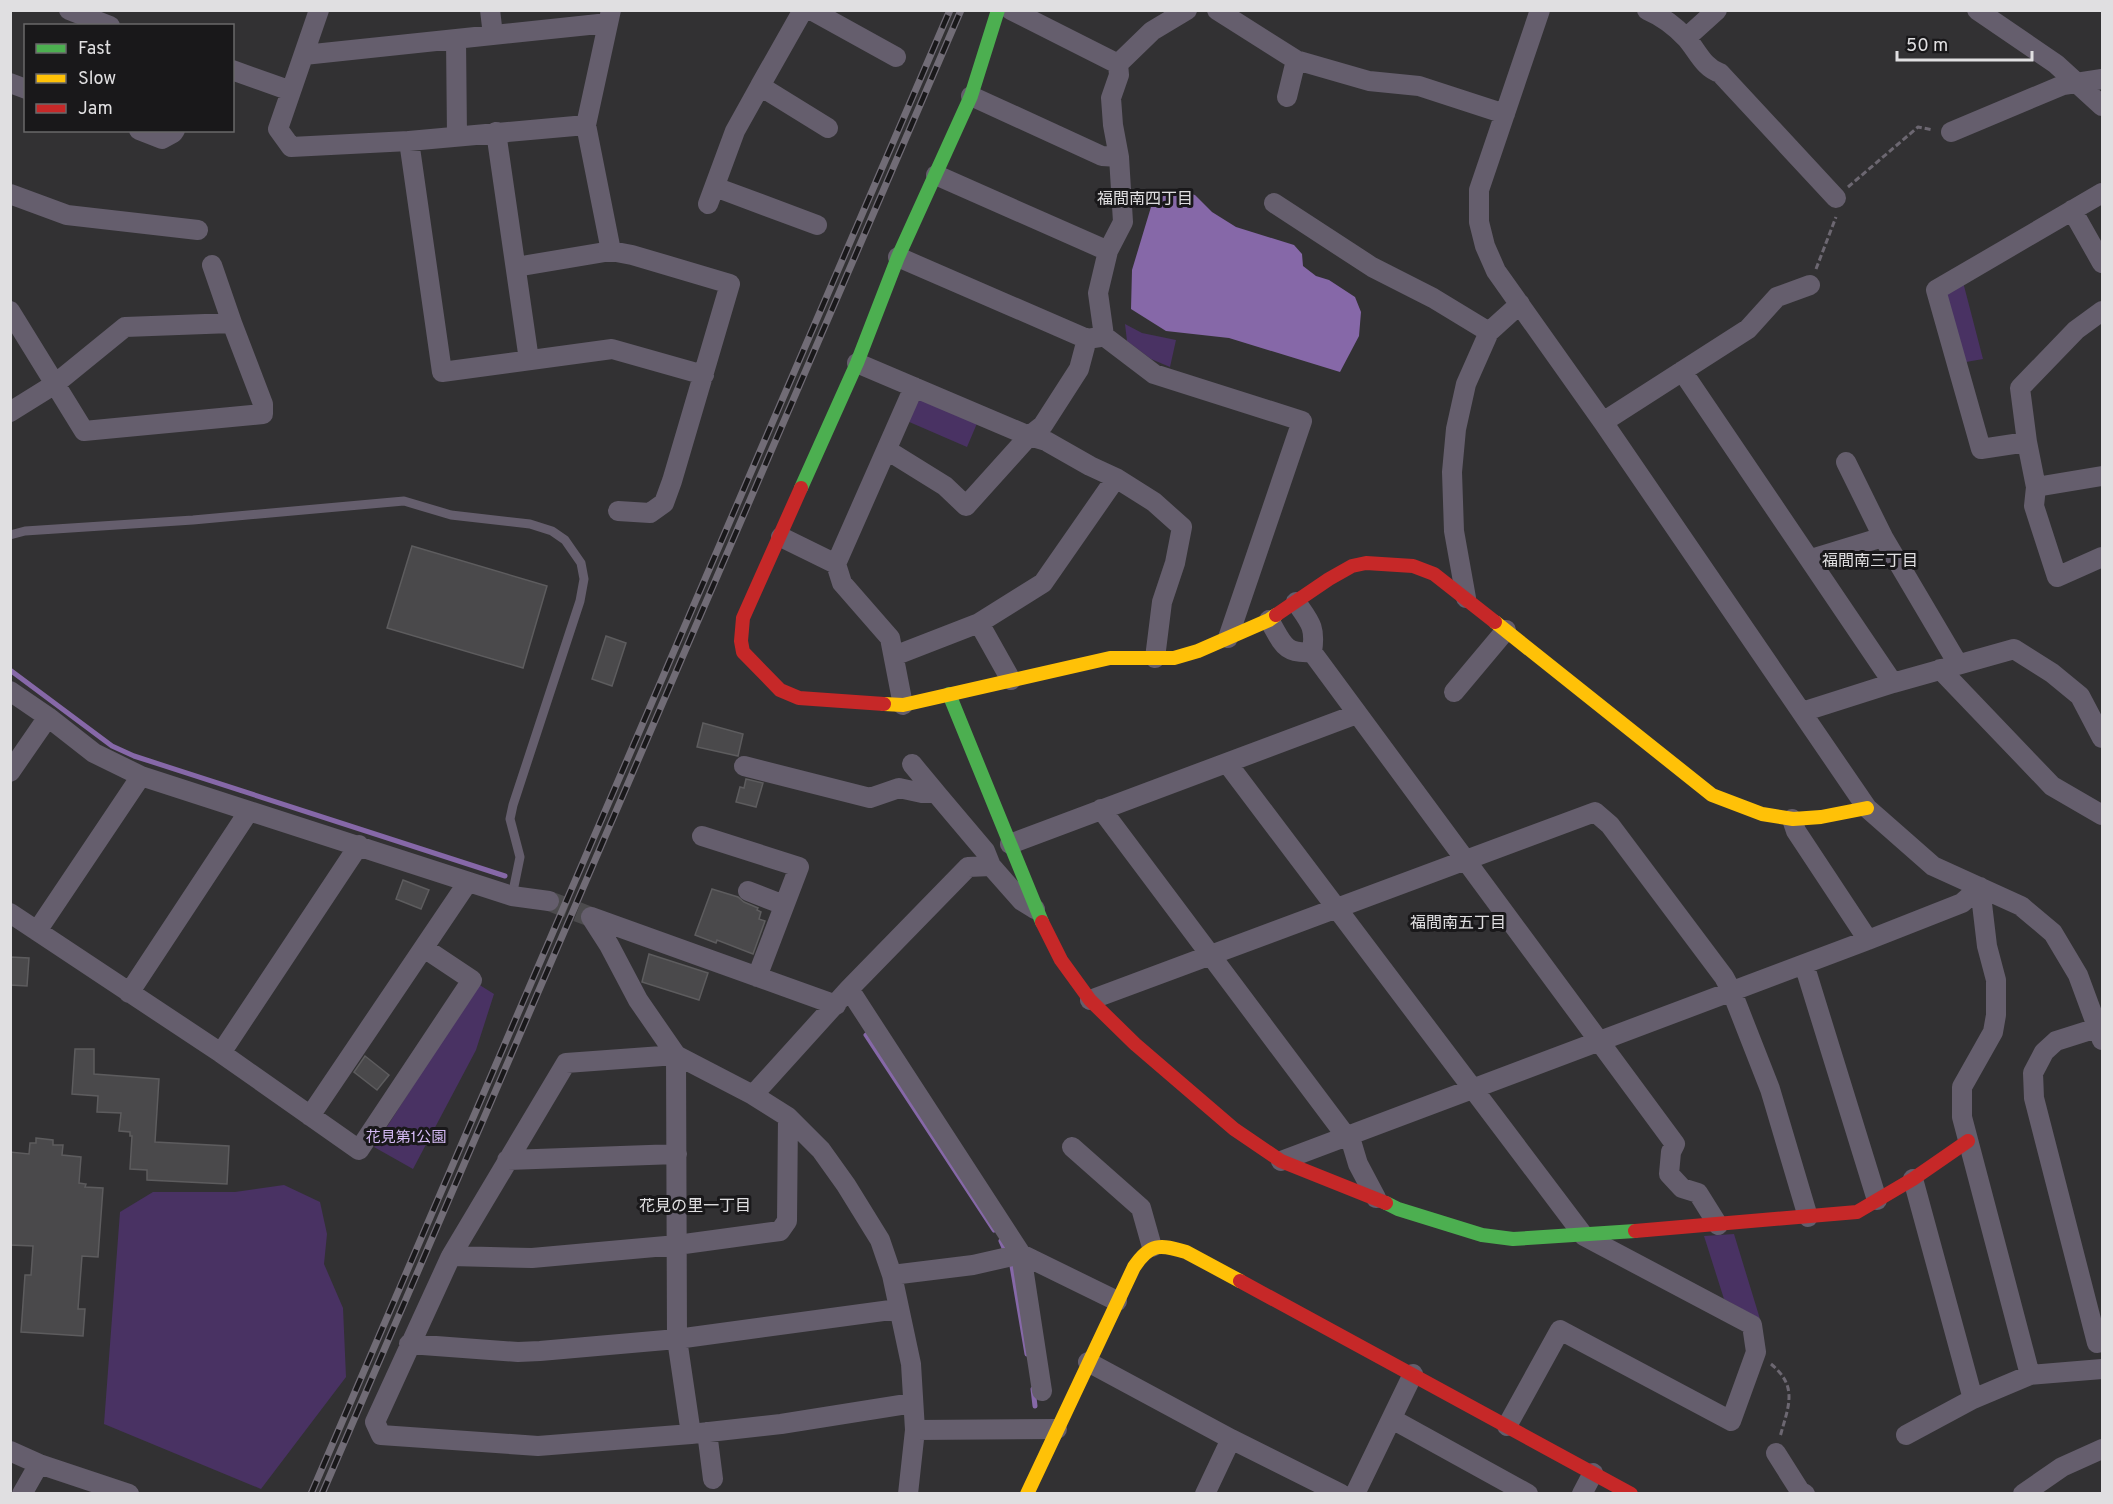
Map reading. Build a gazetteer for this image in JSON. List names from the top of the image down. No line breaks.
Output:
{"districts":["福間南四丁目","福間南三丁目","福間南五丁目","花見の里一丁目"],"parks":["花見第1公園"],"legend":["Fast","Slow","Jam"],"scale_bar":"50 m"}
